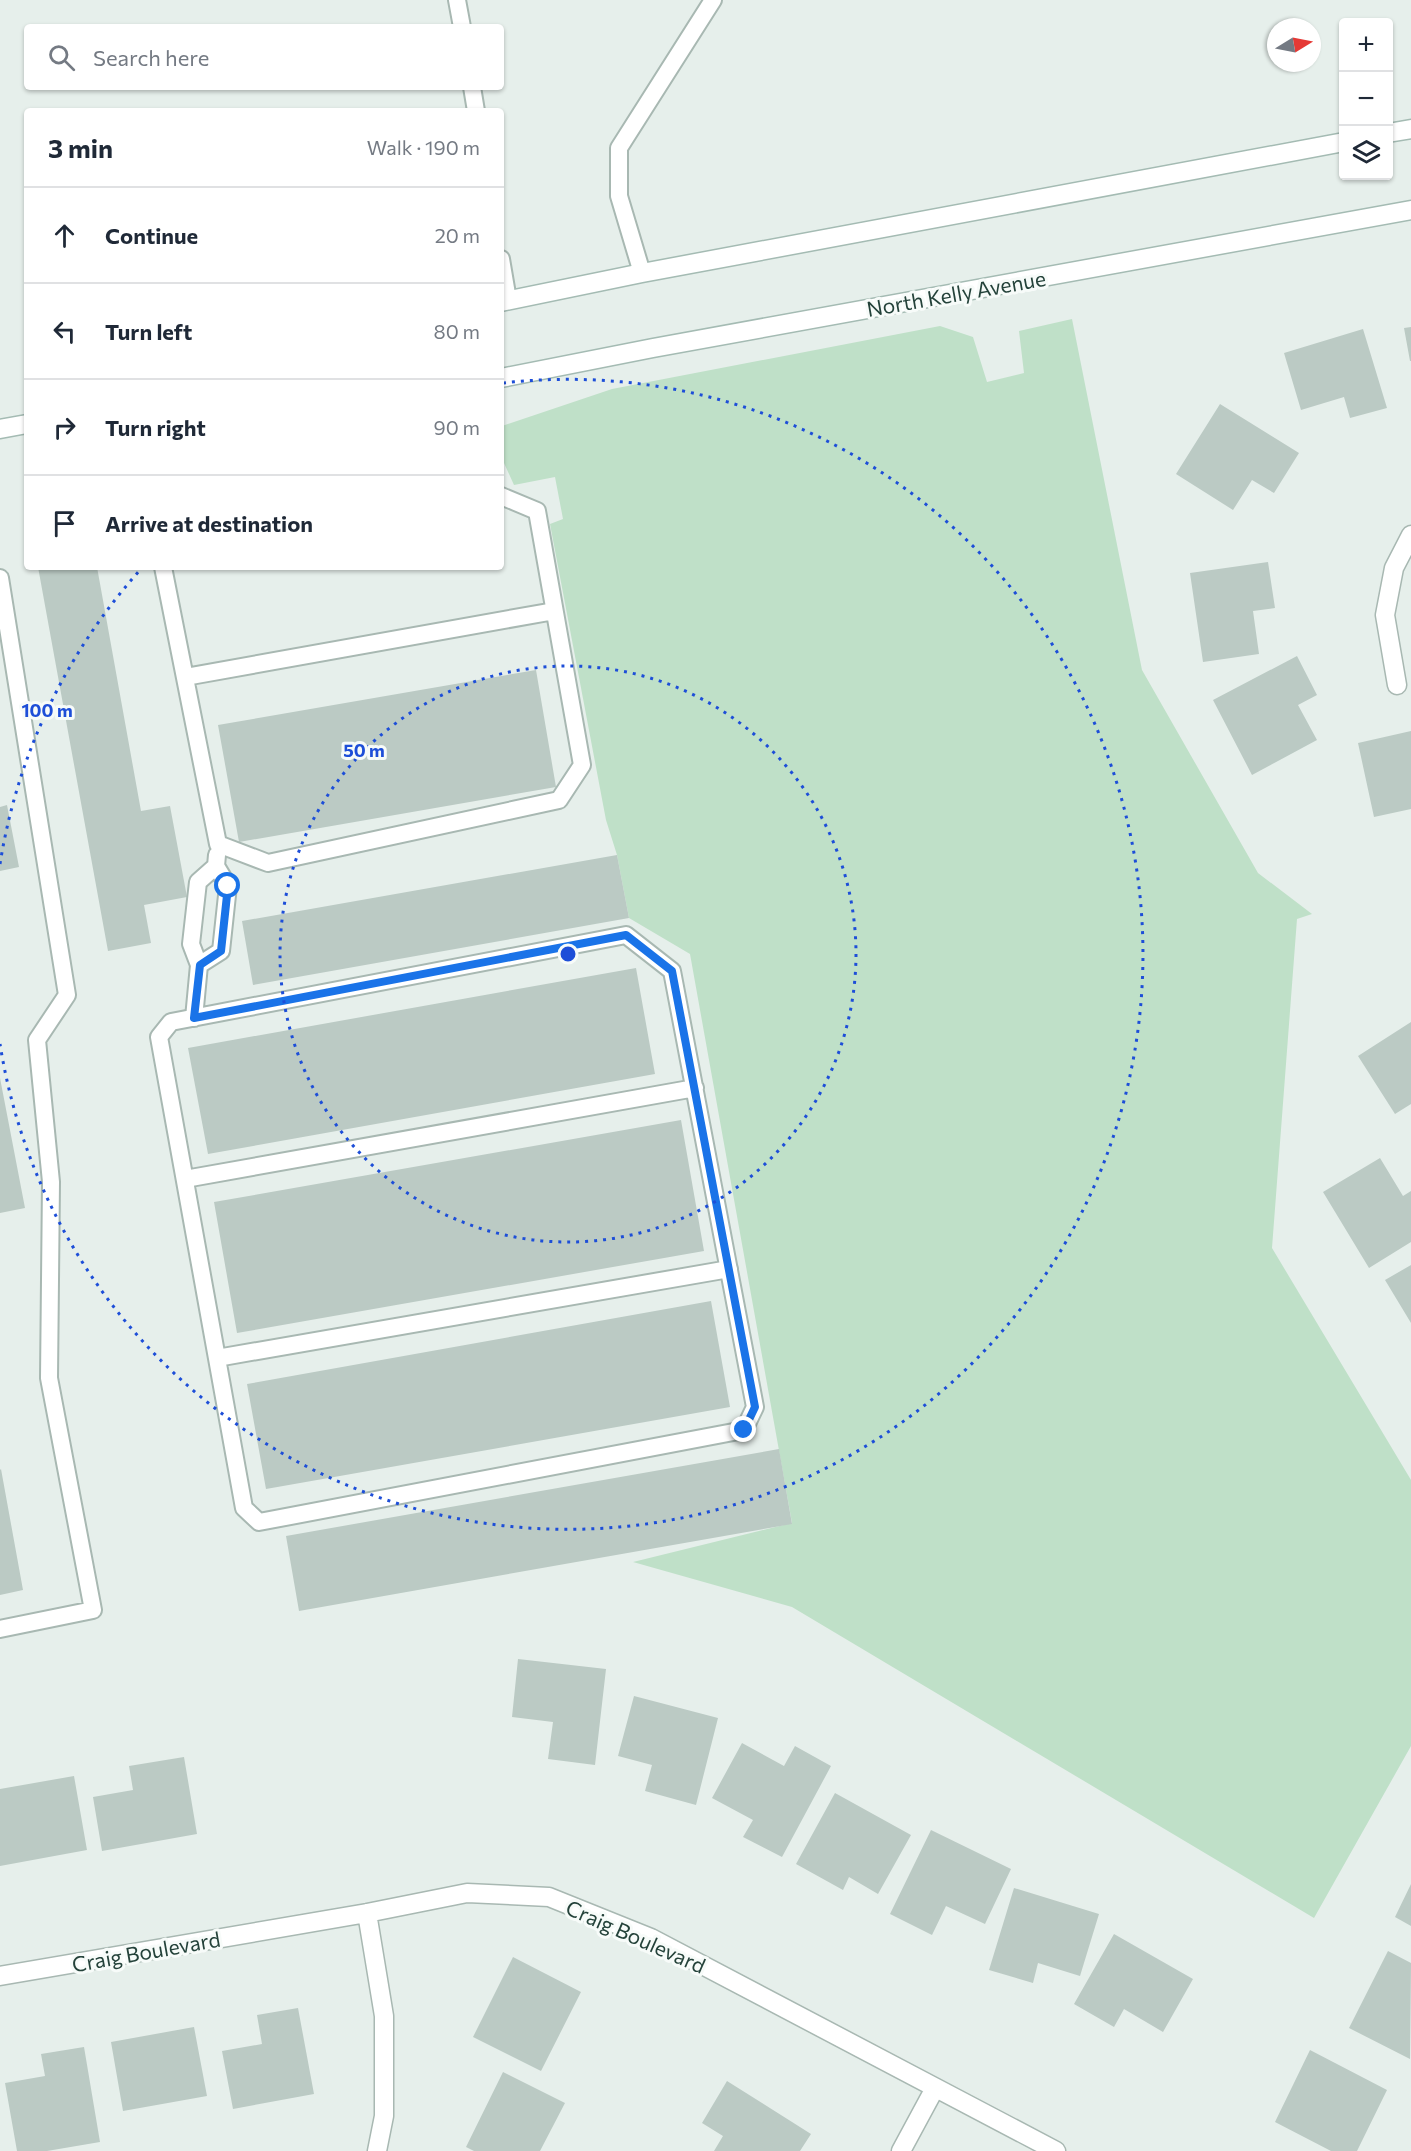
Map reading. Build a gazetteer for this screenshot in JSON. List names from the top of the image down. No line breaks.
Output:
{"streets":{"street":["North Kelly Avenue","Craig Boulevard"]},"north":"right","page":{"map_buttons":["+","−"],"search":"Search here","heading":["3 min","Walk · 190 m"],"list":[["Continue","20 m"],["Turn left","80 m"],["Turn right","90 m"],"Arrive at destination"]},"rings":["100 m","50 m"]}
